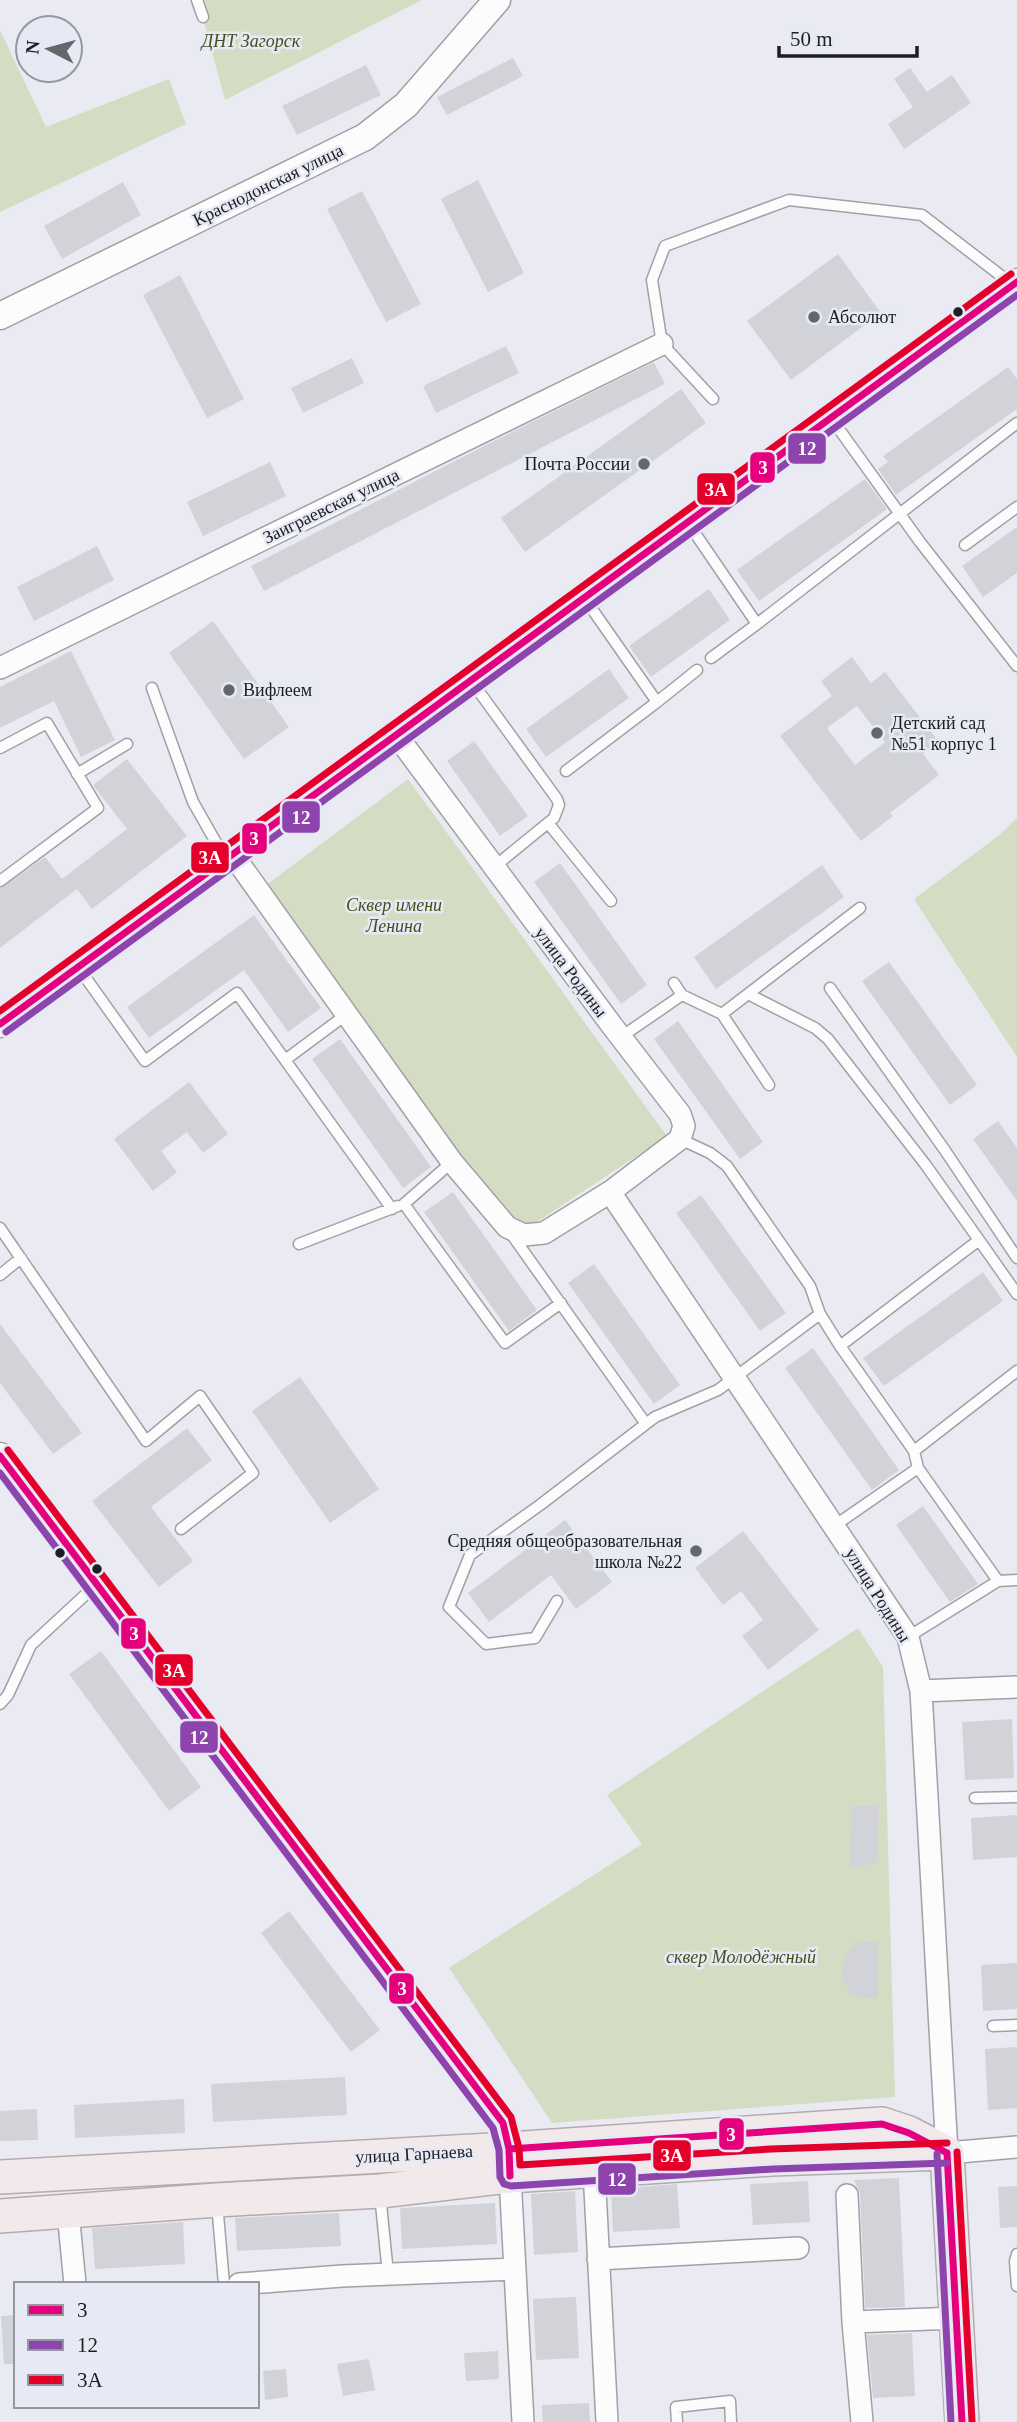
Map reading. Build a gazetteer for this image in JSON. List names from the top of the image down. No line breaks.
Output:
{"streets":{"main road":["улица Гарнаева"],"street":["Краснодонская улица","Заиграевская улица","улица Родины"]},"crossings":[["улица Родины","улица Гарнаева"]],"parks":["ДНТ Загорск","Сквер имени Ленина","сквер Молодёжный"],"places":["Абсолют","Почта России","Вифлеем","Детский сад №51 корпус 1","Средняя общеобразовательная школа №22"],"lines":["transit line 3А","transit line 3","transit line 12"],"legend":["3","12","3А"],"scale_bar":"50 m","north":"left"}
